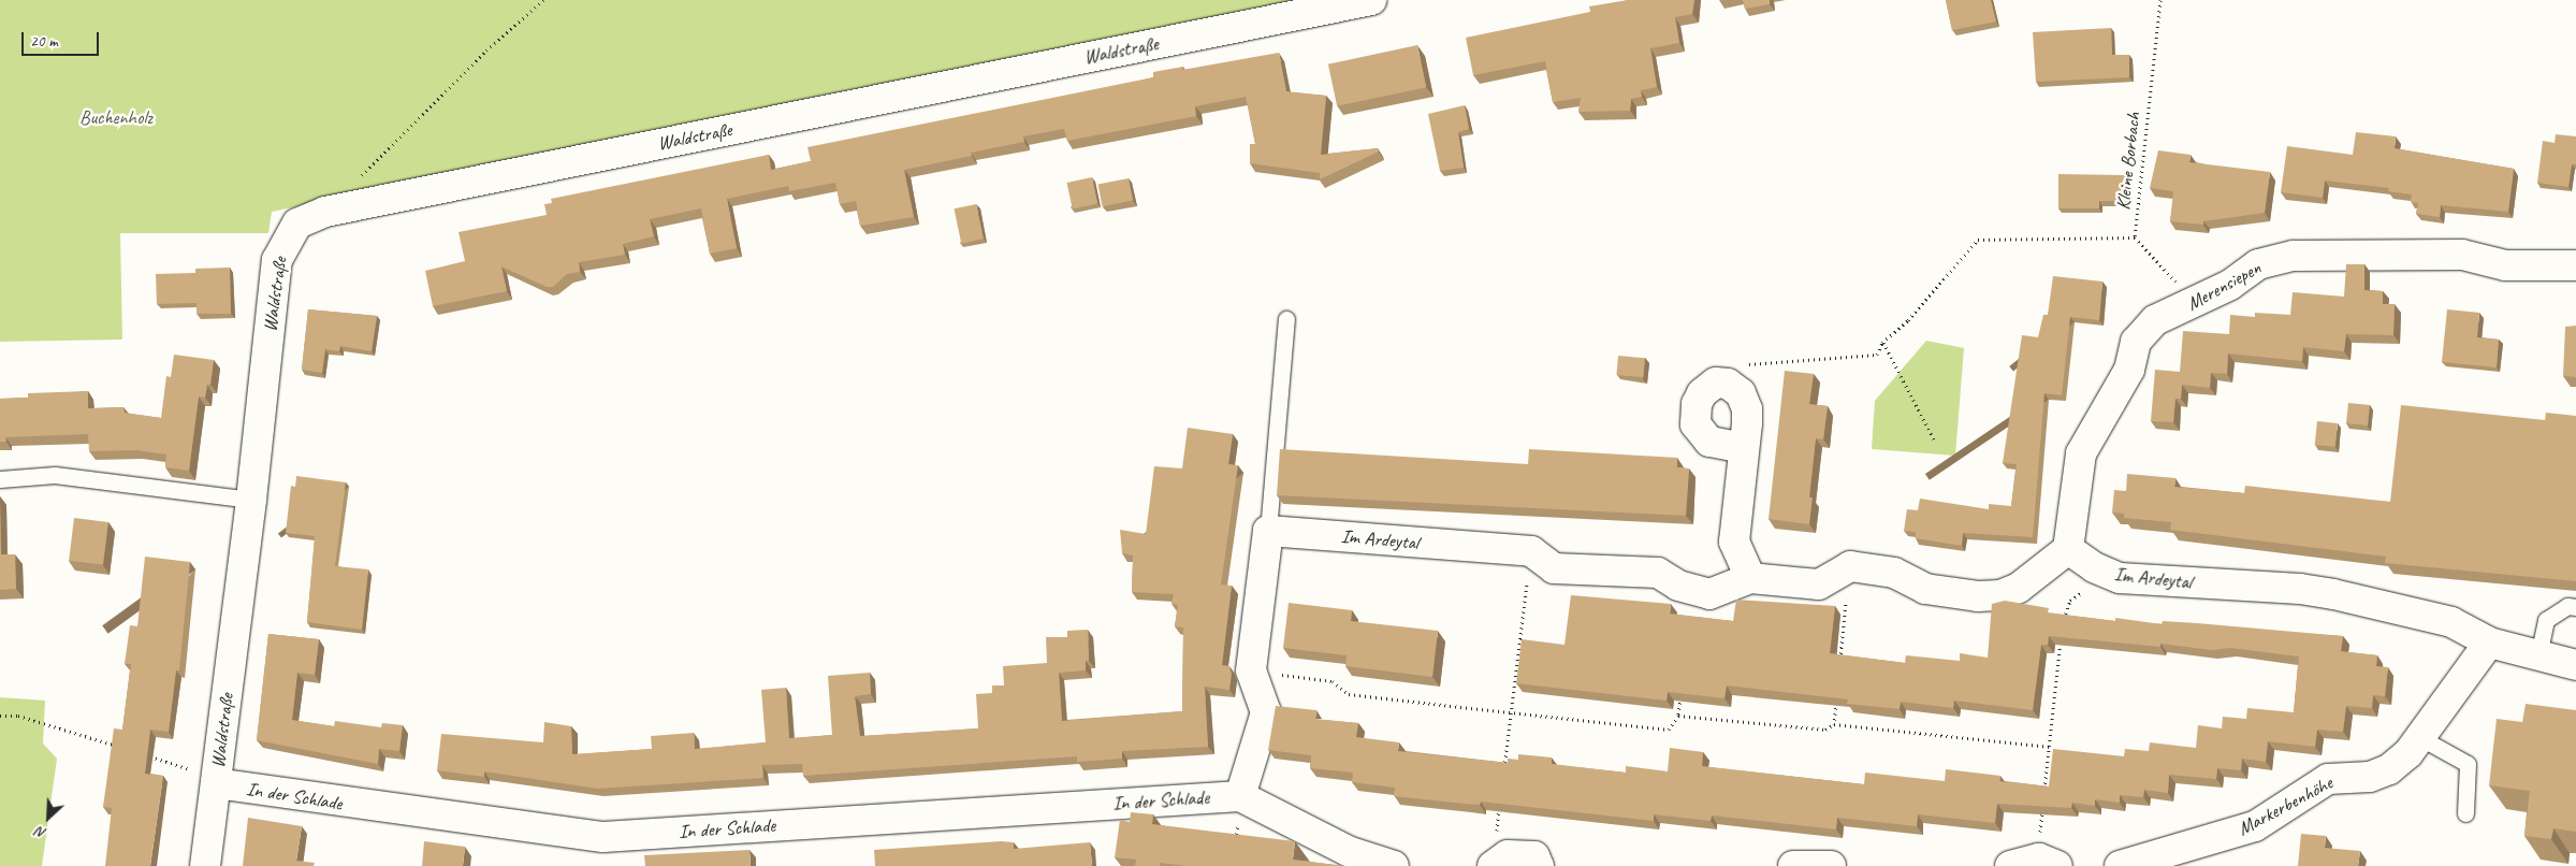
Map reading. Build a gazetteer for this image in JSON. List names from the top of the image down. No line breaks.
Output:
{"streets":{"street":["Waldstraße","Merensiepen","Im Ardeytal","In der Schlade","Markerbenhöhe"],"path":["Kleine Borbach"]},"crossings":[["Waldstraße","In der Schlade"],["Kleine Borbach","Merensiepen"],["Merensiepen","Im Ardeytal"],["Im Ardeytal","Markerbenhöhe"]],"parks":["Buchenholz"],"scale_bar":"20 m","north":"bottom left"}
